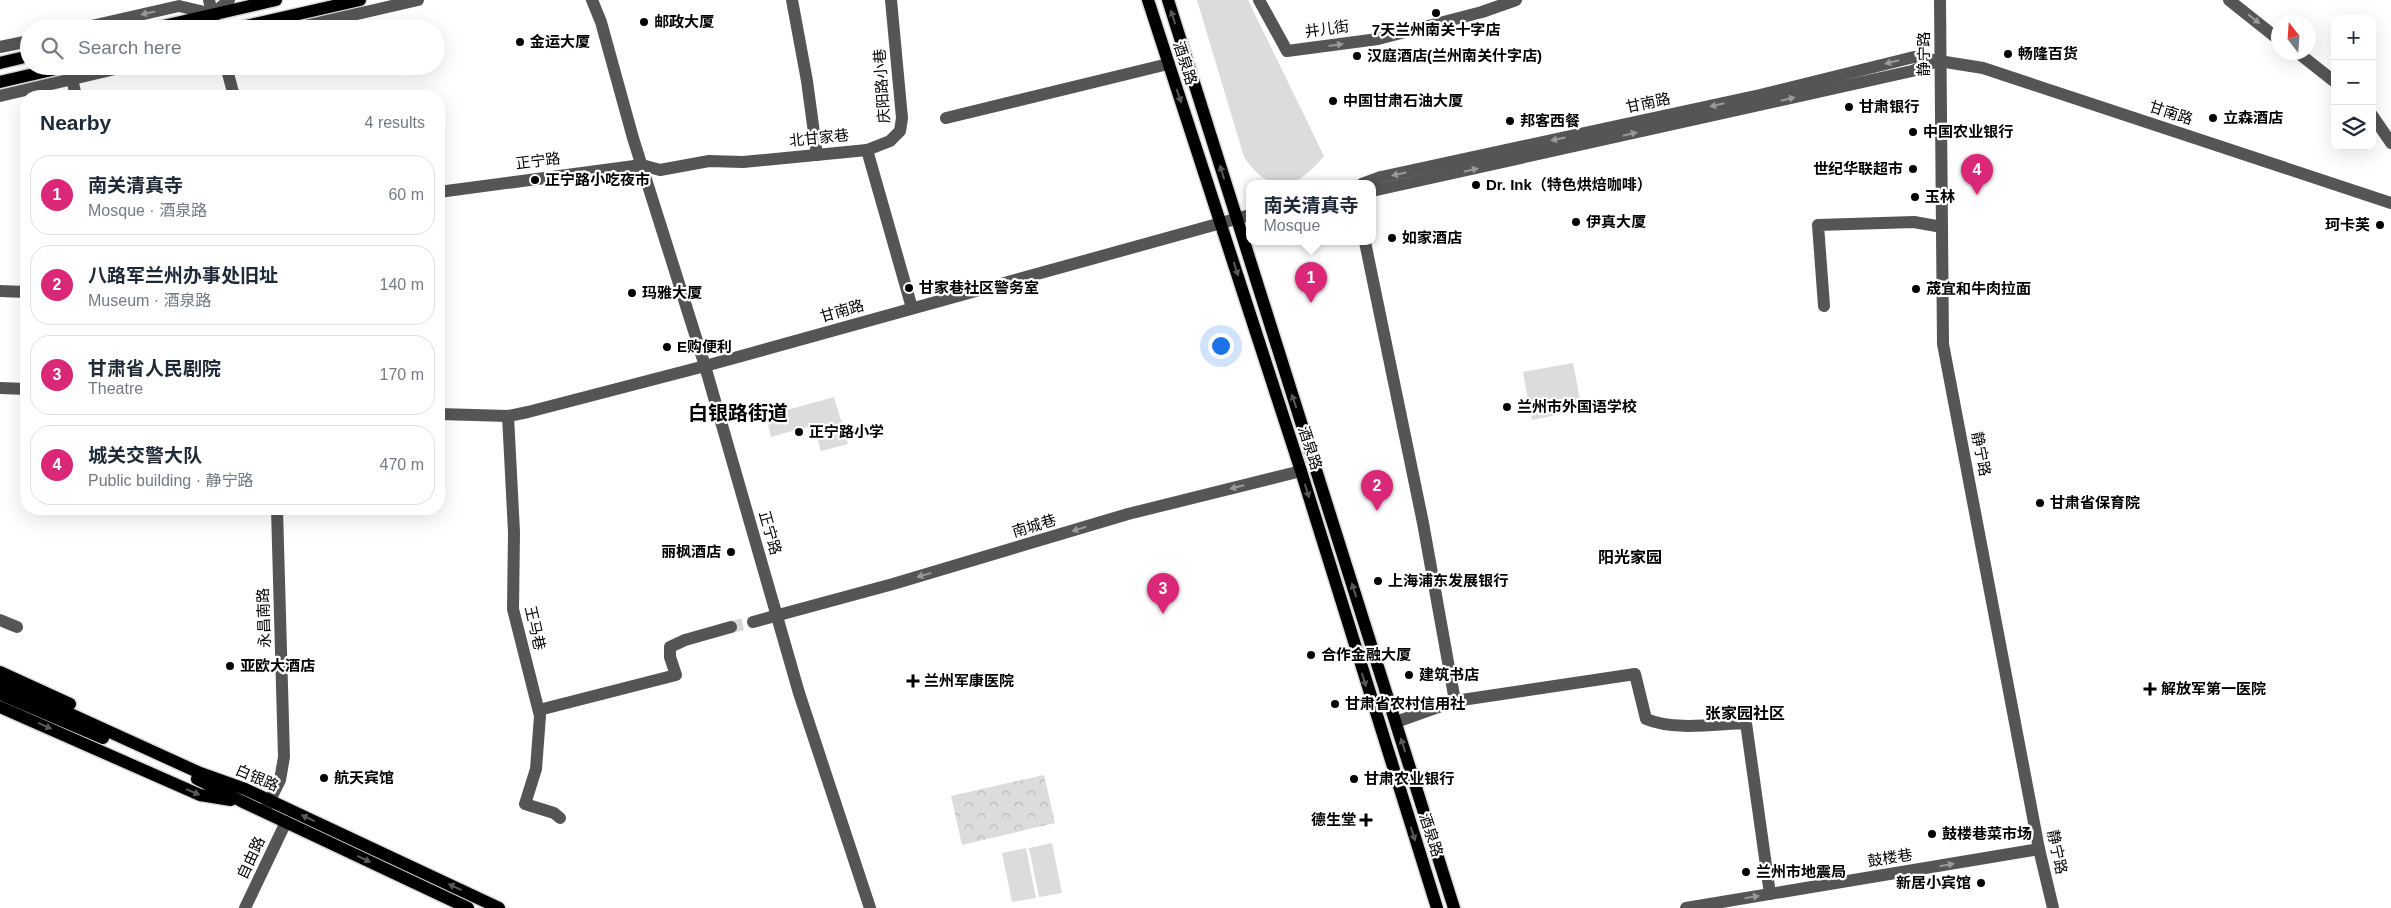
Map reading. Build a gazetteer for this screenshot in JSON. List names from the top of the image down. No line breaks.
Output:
{"streets":{"main road":["酒泉路","白银路"],"street":["井儿街","静宁路","庆阳路小巷","甘南路","北甘家巷","正宁路","南城巷","永昌南路","王马巷","自由路","鼓楼巷"]},"crossings":[["静宁路","甘南路"],["静宁路","鼓楼巷"],["酒泉路","甘南路"],["酒泉路","南城巷"],["庆阳路小巷","北甘家巷"],["甘南路","北甘家巷"],["甘南路","正宁路"],["甘南路","王马巷"],["北甘家巷","正宁路"],["正宁路","南城巷"],["永昌南路","白银路"],["白银路","自由路"]],"one_way":["井儿街","南城巷","鼓楼巷"],"districts":["白银路街道","阳光家园","张家园社区"],"places":{"other":["7天兰州南关十字店","邮政大厦","金运大厦","畅隆百货","汉庭酒店(兰州南关什字店)","中国甘肃石油大厦","甘肃银行","立森酒店","邦客西餐","中国农业银行","世纪华联超市","正宁路小吃夜市","Dr. Ink（特色烘焙咖啡）","玉林","伊真大厦","珂卡芙","如家酒店","甘家巷社区警务室","荿宜和牛肉拉面","玛雅大厦","E购便利","兰州市外国语学校","正宁路小学","甘肃省保育院","丽枫酒店","上海浦东发展银行","合作金融大厦","亚欧大酒店","建筑书店","甘肃省农村信用社","航天宾馆","甘肃农业银行","鼓楼巷菜市场","兰州市地震局","新居小宾馆"],"health":["兰州军康医院","解放军第一医院","德生堂"]},"north":"top","page":{"map_buttons":["+","−"],"search":"Search here","heading":["Nearby","4 results"],"pins":["4","1","2","3"],"list":[{"mark":"1","name":"南关清真寺","note":"Mosque · 酒泉路","value":"60 m"},{"mark":"2","name":"八路军兰州办事处旧址","note":"Museum · 酒泉路","value":"140 m"},{"mark":"3","name":"甘肃省人民剧院","note":"Theatre","value":"170 m"},{"mark":"4","name":"城关交警大队","note":"Public building · 静宁路","value":"470 m"}],"popup":["南关清真寺","Mosque"]}}
